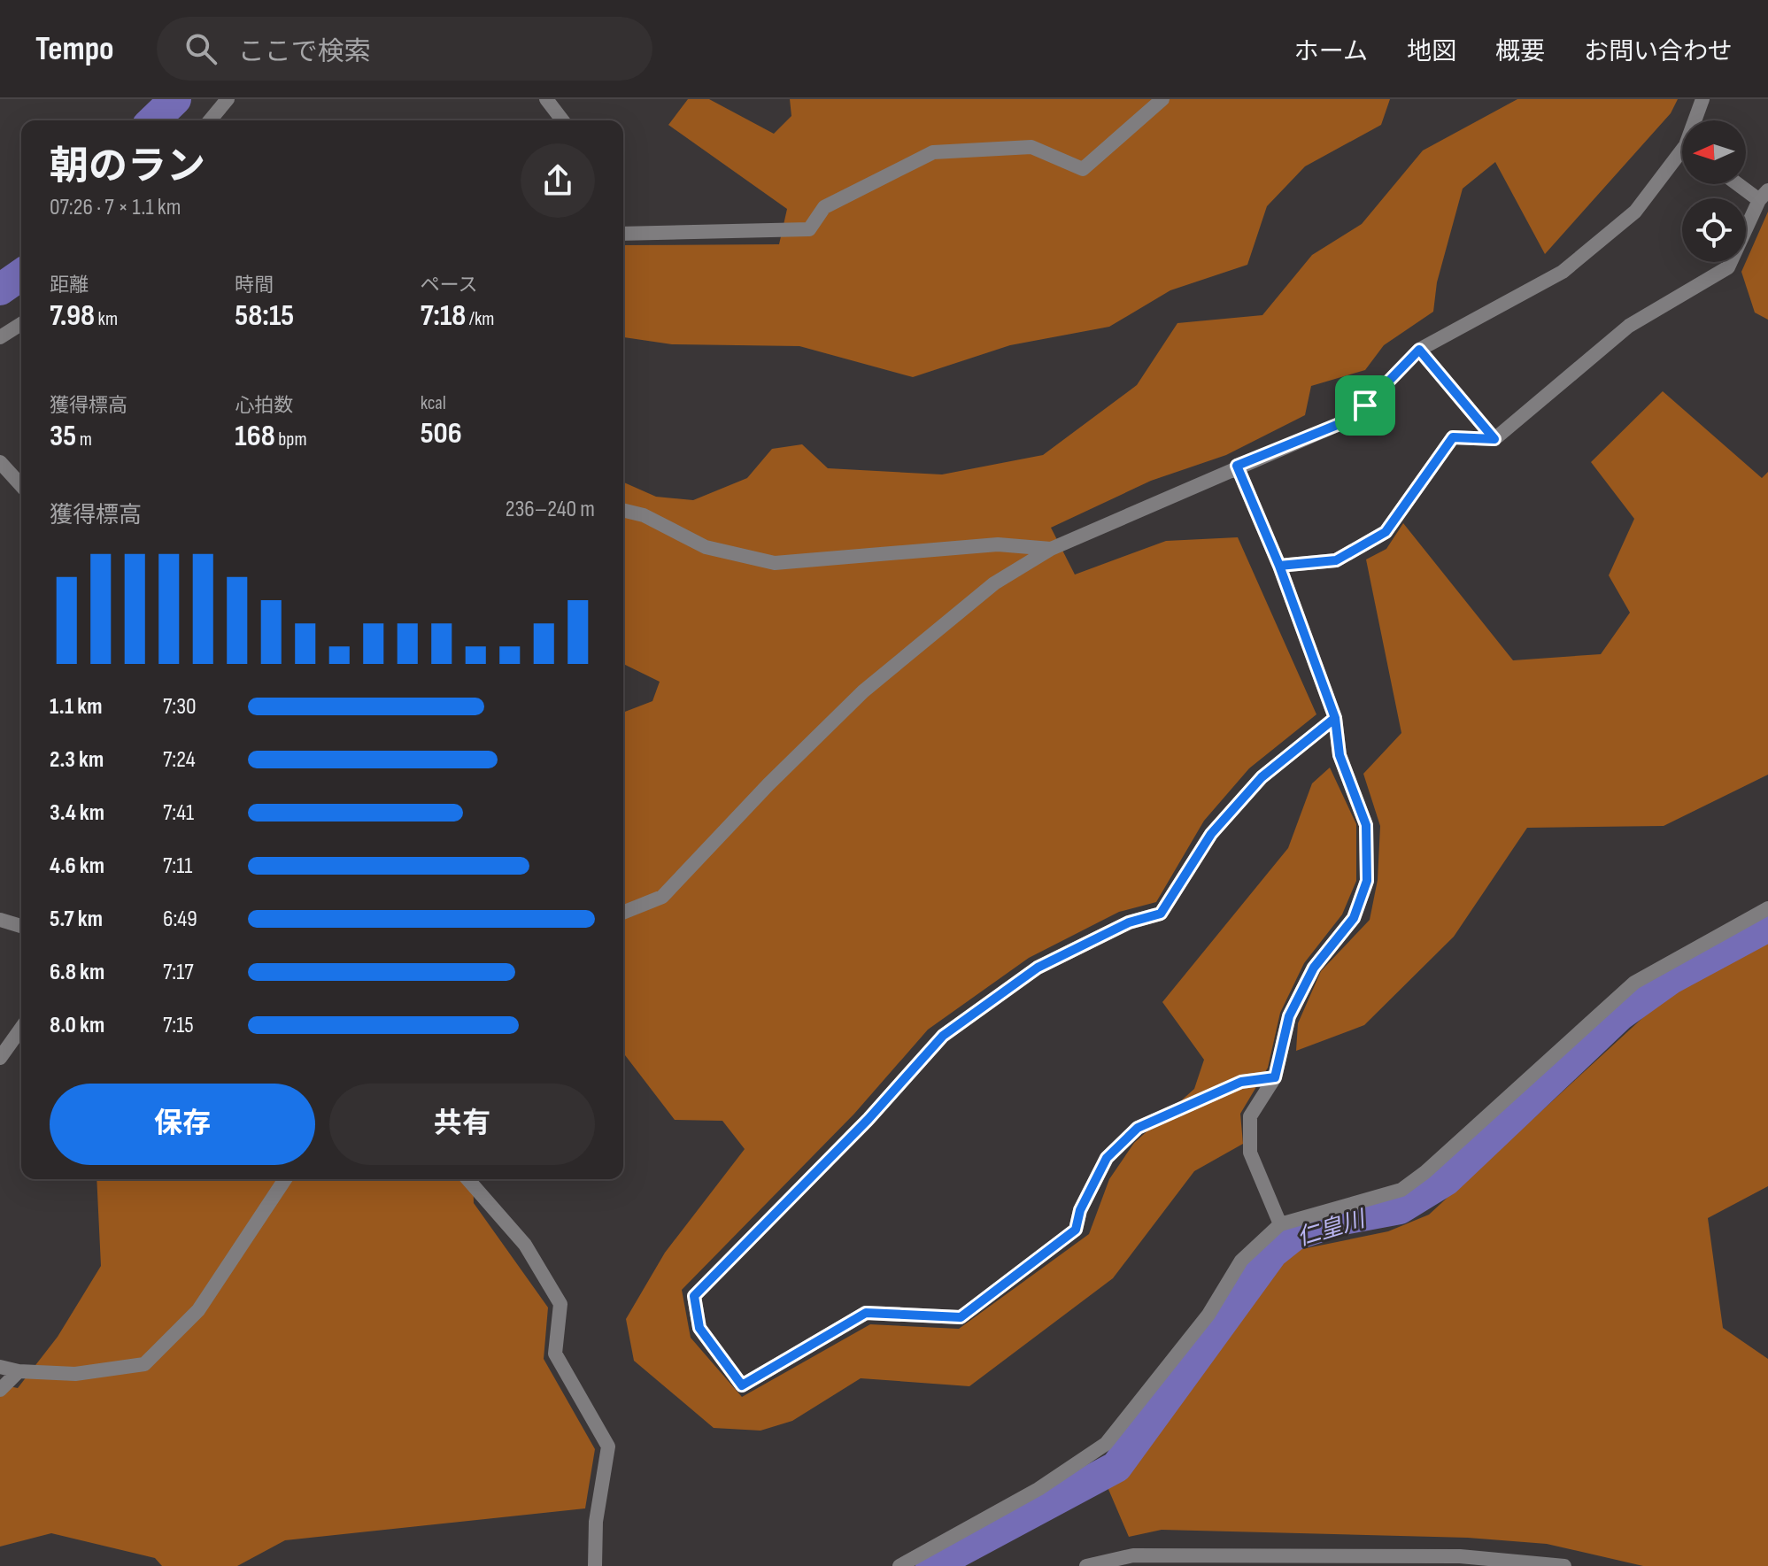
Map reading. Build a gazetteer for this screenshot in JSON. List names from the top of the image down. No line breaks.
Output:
{"water":["仁皇川"],"north":"left","page":{"header":"Tempo","search":"ここで検索","nav":["ホーム","地図","概要","お問い合わせ"],"heading":["朝のラン","07:26 · 7 × 1.1 km"],"stats":[["距離","7.98 km"],["時間","58:15"],["ペース","7:18 /km"],["獲得標高","35 m"],["心拍数","168 bpm"],["kcal","506"]],"chart":["獲得標高","236–240 m"],"list":[{"name":"1.1 km","note":"7:30"},{"name":"2.3 km","note":"7:24"},{"name":"3.4 km","note":"7:41"},{"name":"4.6 km","note":"7:11"},{"name":"5.7 km","note":"6:49"},{"name":"6.8 km","note":"7:17"},{"name":"8.0 km","note":"7:15"}],"buttons":["保存","共有"]}}
